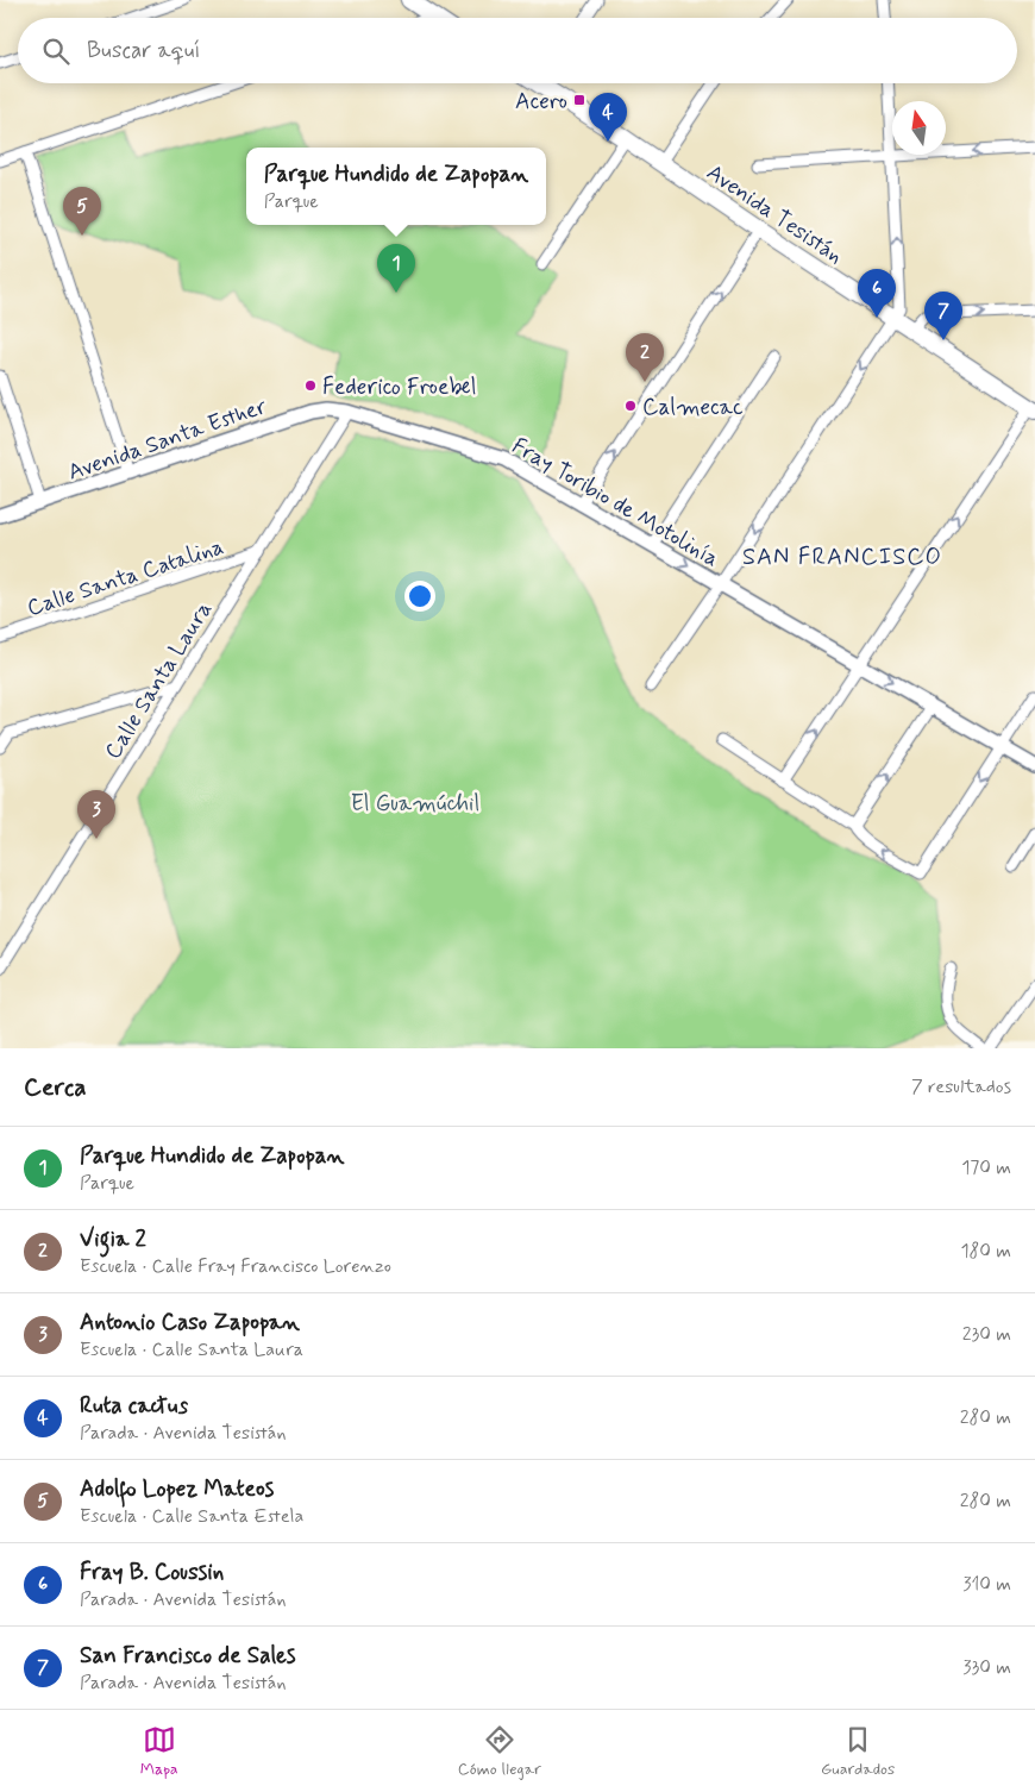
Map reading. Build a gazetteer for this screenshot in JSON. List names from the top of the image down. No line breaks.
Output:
{"streets":{"main road":["Avenida Tesistán"],"street":["Avenida Santa Esther","Fray Toribio de Motolinía","Calle Santa Catalina","Calle Santa Laura"]},"crossings":[["Avenida Santa Esther","Fray Toribio de Motolinía"],["Avenida Santa Esther","Calle Santa Laura"],["Fray Toribio de Motolinía","Calle Santa Laura"],["Calle Santa Catalina","Calle Santa Laura"]],"districts":["SAN FRANCISCO"],"parks":["El Guamúchil"],"places":{"transit":["Acero"],"other":["Federico Froebel","Calmecac"]},"north":"top","page":{"search":"Buscar aquí","pins":["4","5","1","6","7","2","3"],"popup":["Parque Hundido de Zapopan","Parque"],"heading":["Cerca","7 resultados"],"list":[{"mark":"1","name":"Parque Hundido de Zapopan","note":"Parque","value":"170 m"},{"mark":"2","name":"Vigia 2","note":"Escuela · Calle Fray Francisco Lorenzo","value":"180 m"},{"mark":"3","name":"Antonio Caso Zapopan","note":"Escuela · Calle Santa Laura","value":"230 m"},{"mark":"4","name":"Ruta cactus","note":"Parada · Avenida Tesistán","value":"280 m"},{"mark":"5","name":"Adolfo Lopez Mateos","note":"Escuela · Calle Santa Estela","value":"280 m"},{"mark":"6","name":"Fray B. Coussin","note":"Parada · Avenida Tesistán","value":"310 m"},{"mark":"7","name":"San Francisco de Sales","note":"Parada · Avenida Tesistán","value":"330 m"}],"nav":["Mapa","Cómo llegar","Guardados"]}}
